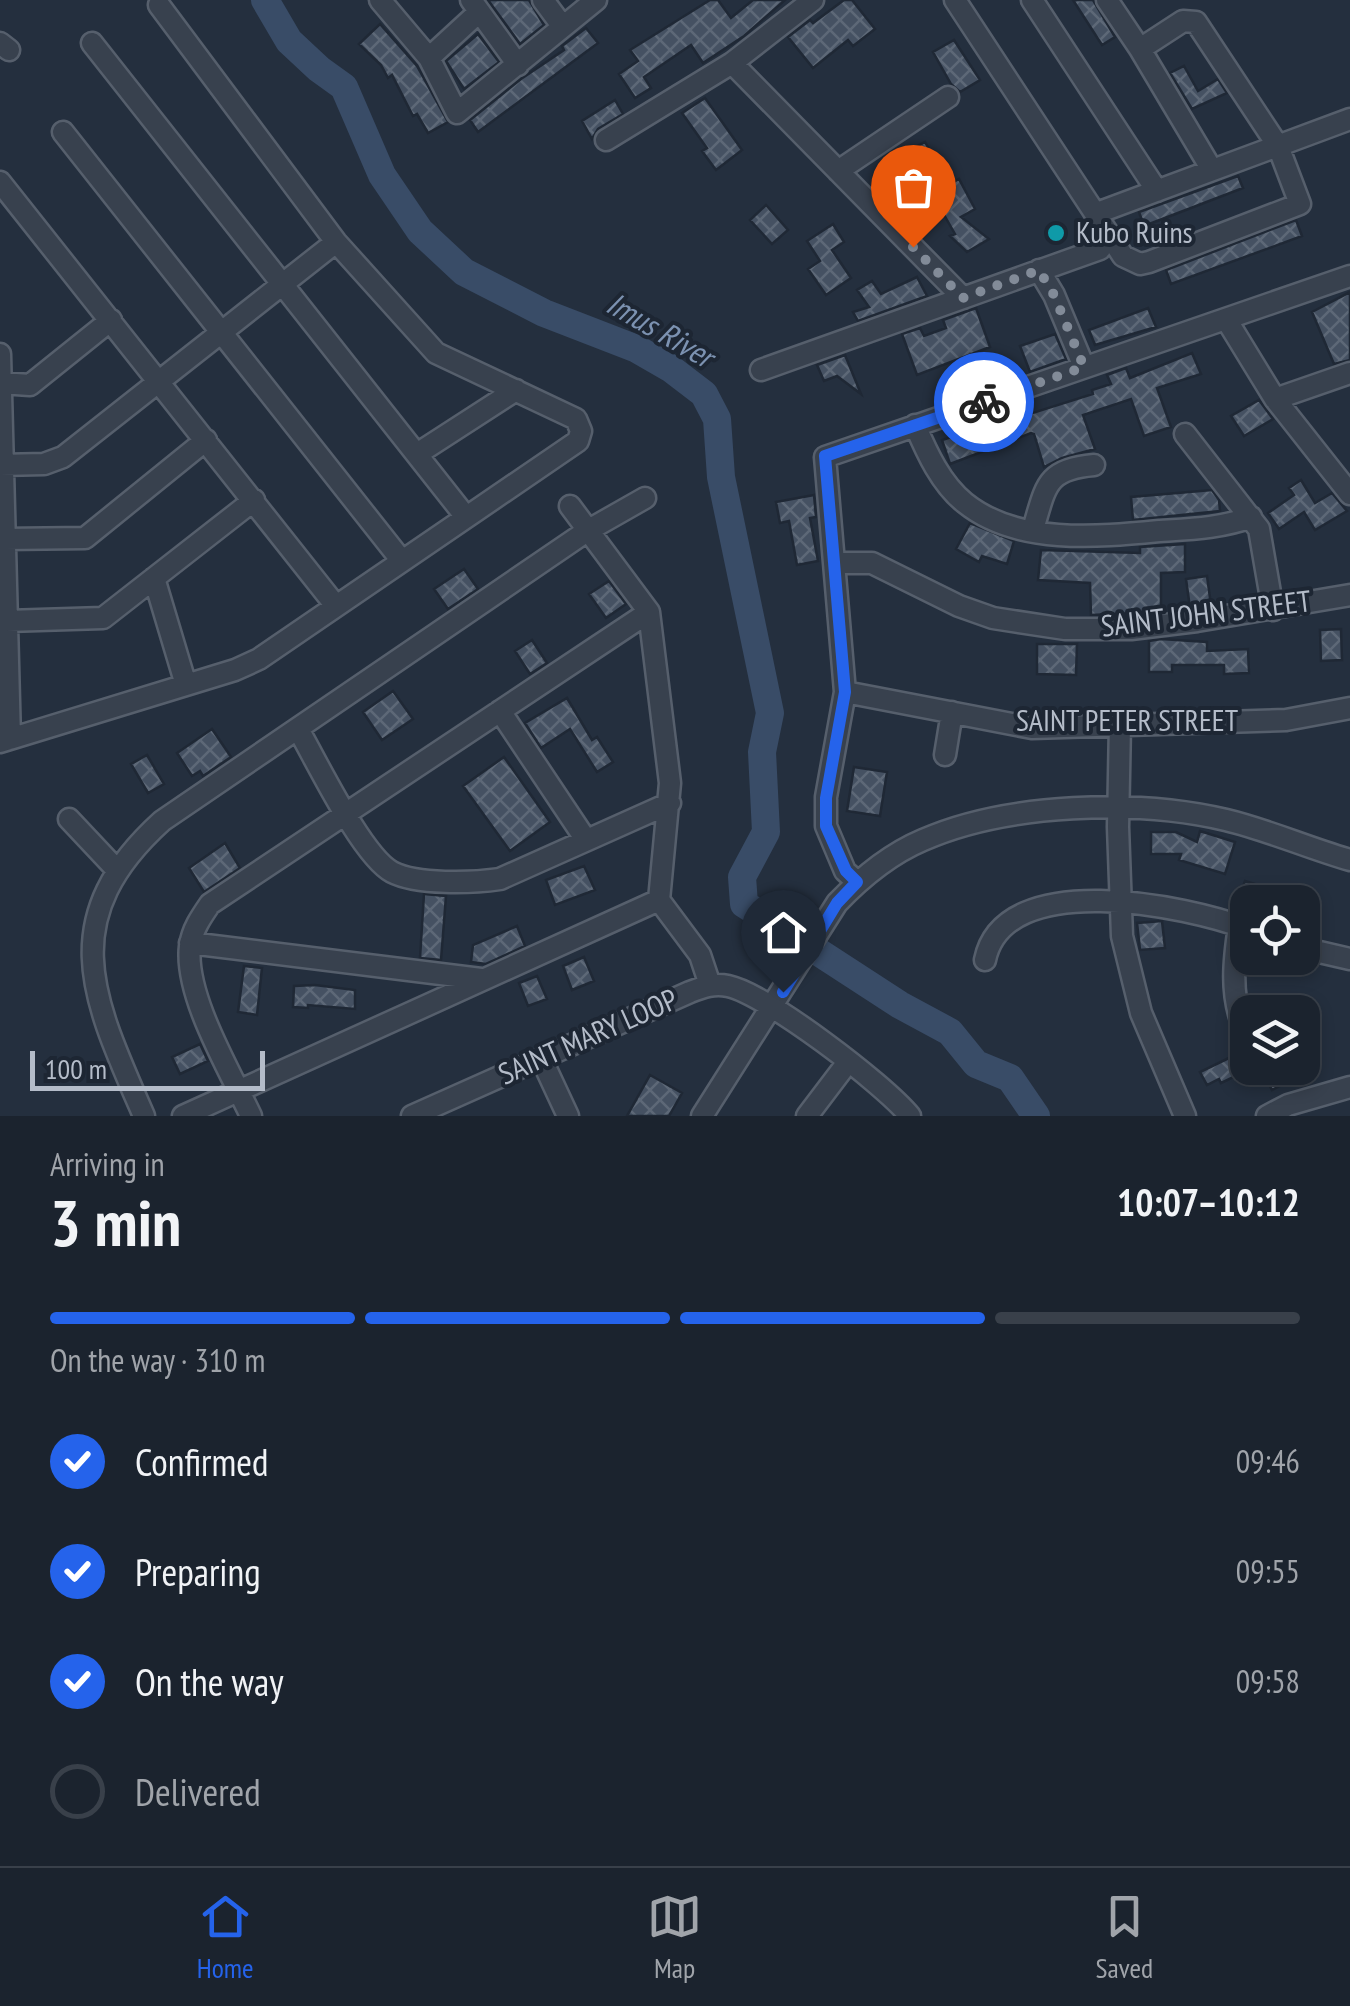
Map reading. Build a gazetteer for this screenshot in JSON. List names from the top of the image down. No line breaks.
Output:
{"streets":{"street":["SAINT JOHN STREET","SAINT PETER STREET","SAINT MARY LOOP"]},"water":["Imus River"],"places":["Kubo Ruins"],"scale_bar":"100 m","page":{"scale":"100 m","heading":["3 min","Arriving in","10:07–10:12"],"bar":"On the way · 310 m","list":[["Confirmed","09:46"],["Preparing","09:55"],["On the way","09:58"],"Delivered"],"tabs":["Home","Map","Saved"]}}
